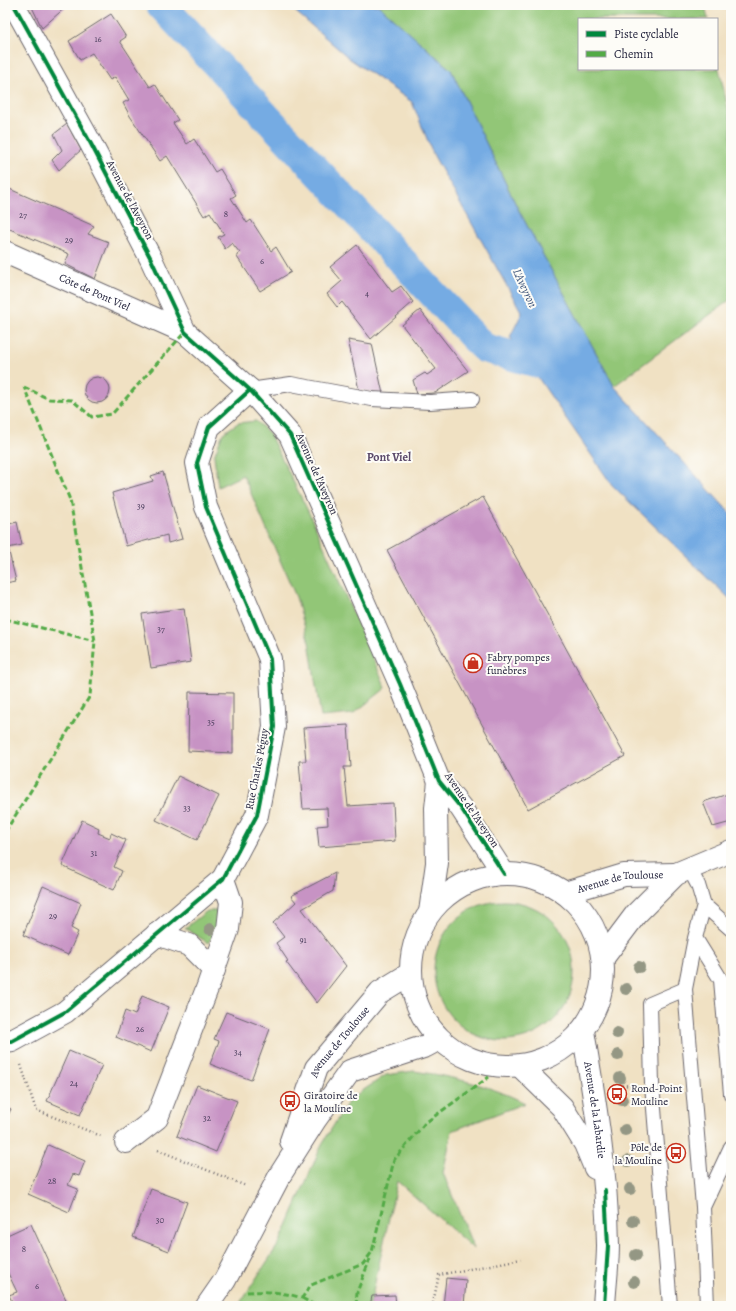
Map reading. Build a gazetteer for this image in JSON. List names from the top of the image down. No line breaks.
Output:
{"streets":{"street":["Avenue de l'Aveyron","Côte de Pont Viel","Rue Charles Péguy","Avenue de Toulouse","Avenue de la Labardie"]},"crossings":[["Avenue de l'Aveyron","Côte de Pont Viel"],["Avenue de l'Aveyron","Rue Charles Péguy"]],"districts":["Pont Viel"],"water":["L'Aveyron"],"places":{"shop":["Fabry pompes funèbres"],"bus stop":["Rond-Point Mouline","Giratoire de la Mouline","Pôle de la Mouline"]},"house_numbers":["16","8","27","29","6","4","39","37","35","33","31","29","91","26","34","24","32","28","30","8","6"],"legend":["Piste cyclable","Chemin"]}
